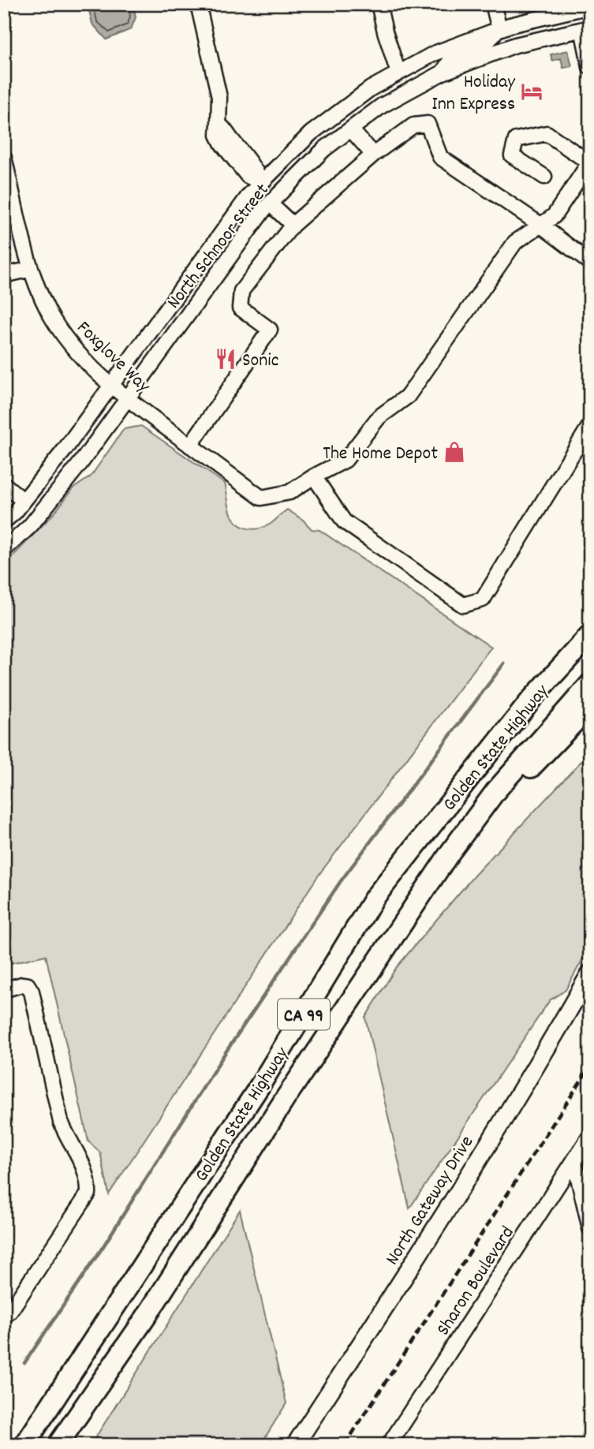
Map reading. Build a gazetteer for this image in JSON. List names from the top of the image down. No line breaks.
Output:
{"streets":{"highway":["Golden State Highway","CA 99"],"main road":["North Gateway Drive"],"street":["North Schnoor Street","Foxglove Way","Sharon Boulevard"]},"crossings":[["North Schnoor Street","Foxglove Way"]],"places":{"hotel":["Holiday Inn Express"],"restaurant":["Sonic"],"shop":["The Home Depot"]}}
